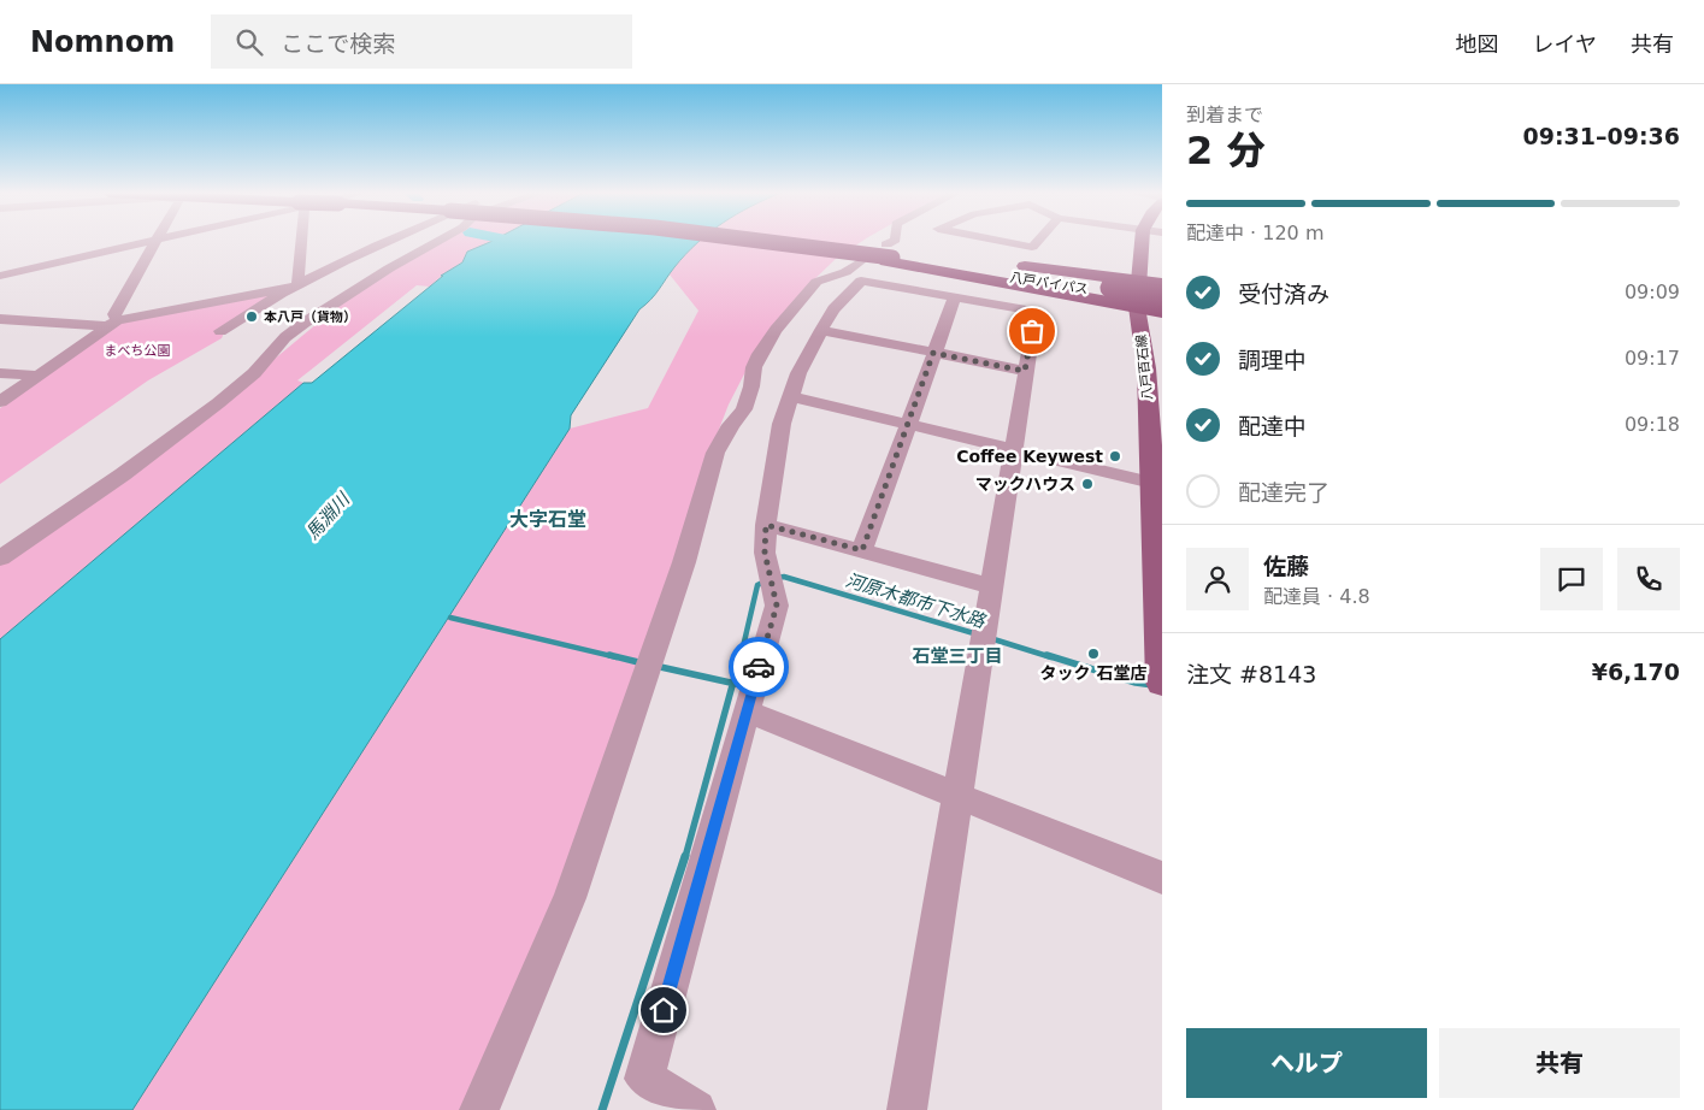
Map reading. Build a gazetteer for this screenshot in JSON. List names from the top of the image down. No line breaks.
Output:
{"streets":{"highway":["八戸バイパス"],"main road":["八戸百石線"]},"crossings":[["八戸バイパス","八戸百石線"]],"districts":["大字石堂","石堂三丁目"],"water":["馬淵川","河原木都市下水路"],"parks":["まべち公園"],"places":["本八戸（貨物）","Coffee Keywest","マックハウス","タック 石堂店"],"page":{"header":"Nomnom","search":"ここで検索","nav":["地図","レイヤ","共有"],"heading":["2 分","到着まで","09:31–09:36"],"panel":["佐藤","配達員 · 4.8","注文 #8143","¥6,170"],"bar":"配達中 · 120 m","list":[["受付済み","09:09"],["調理中","09:17"],["配達中","09:18"],"配達完了"],"buttons":["ヘルプ","共有"]}}
